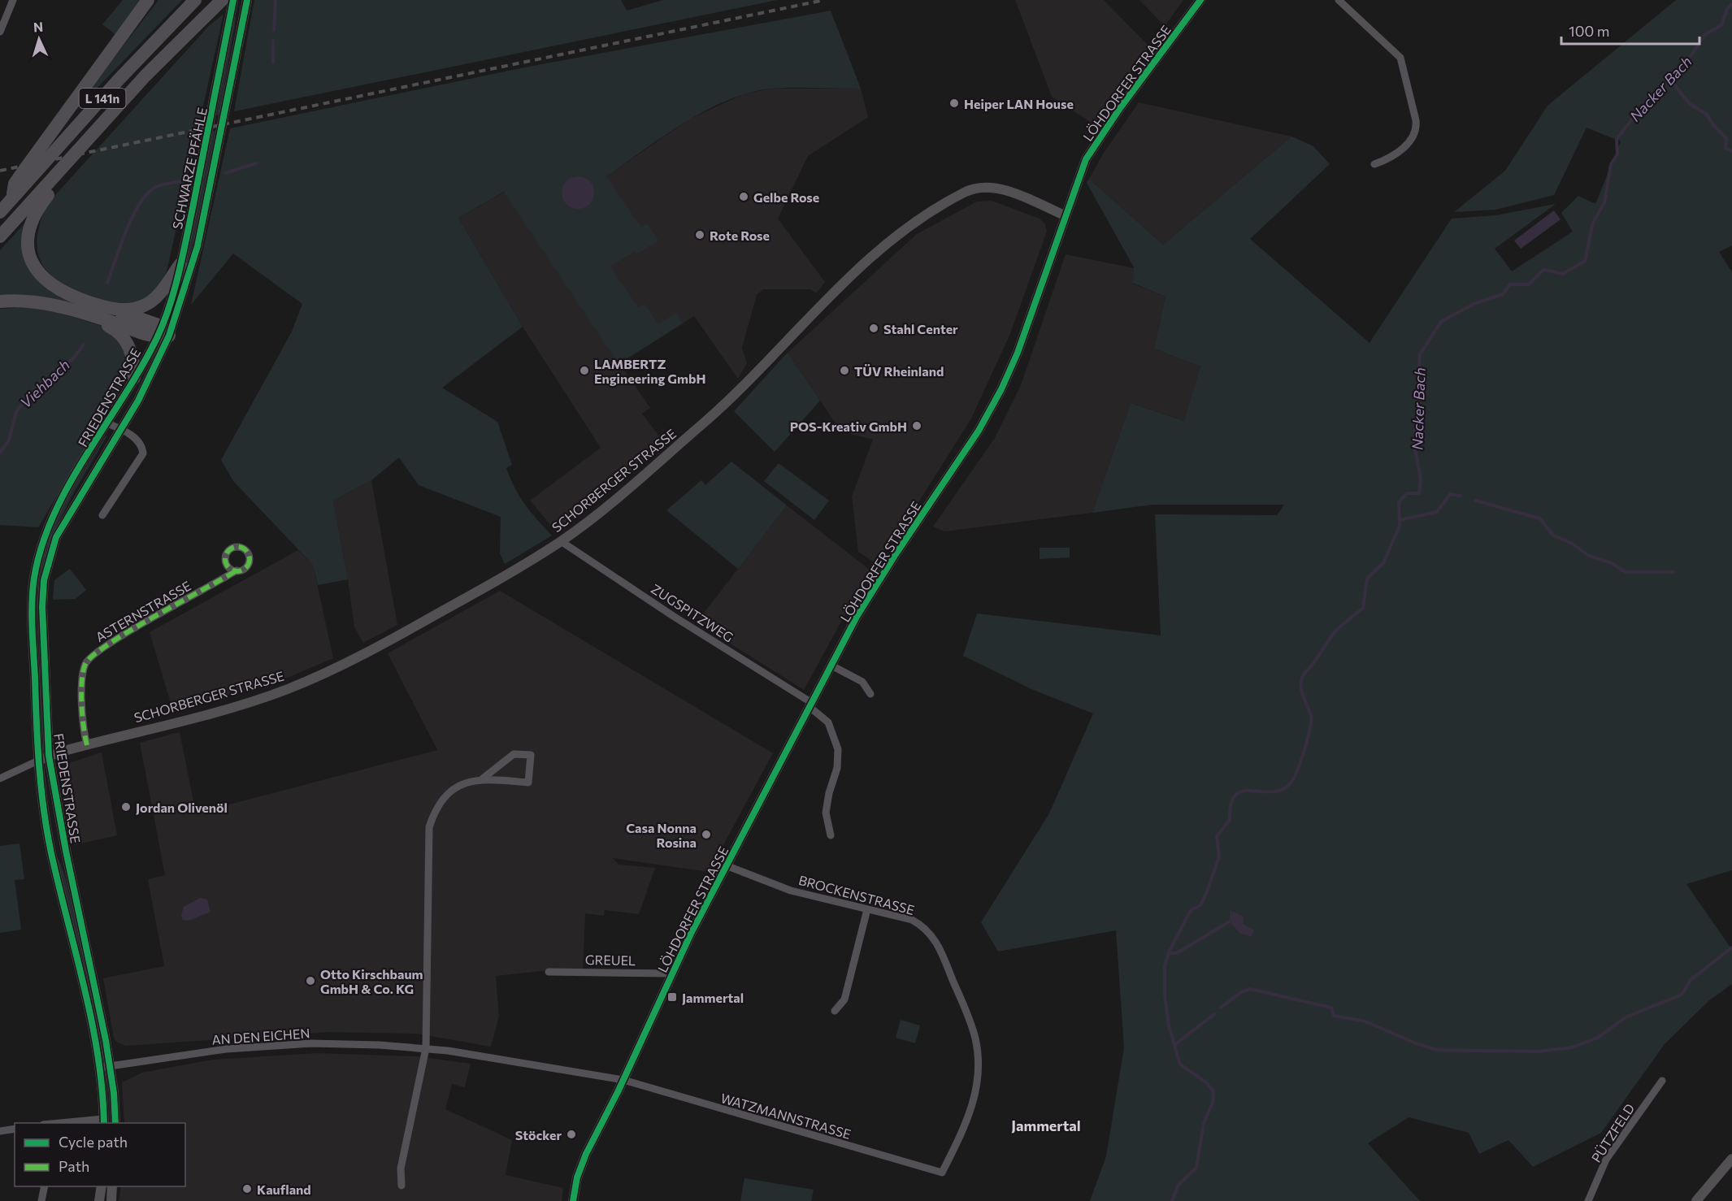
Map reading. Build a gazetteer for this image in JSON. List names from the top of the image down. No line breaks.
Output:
{"streets":{"highway":["L 141n"],"main road":["LÖHDORFER STRASSE","SCHWARZE PFÄHLE","FRIEDENSTRASSE","SCHORBERGER STRASSE"],"street":["ASTERNSTRASSE","ZUGSPITZWEG","BROCKENSTRASSE","GREUEL","AN DEN EICHEN","WATZMANNSTRASSE","PÜTZFELD"]},"crossings":[["LÖHDORFER STRASSE","SCHORBERGER STRASSE"],["LÖHDORFER STRASSE","ZUGSPITZWEG"],["LÖHDORFER STRASSE","BROCKENSTRASSE"],["LÖHDORFER STRASSE","GREUEL"],["LÖHDORFER STRASSE","AN DEN EICHEN"],["LÖHDORFER STRASSE","WATZMANNSTRASSE"],["SCHWARZE PFÄHLE","FRIEDENSTRASSE"],["FRIEDENSTRASSE","SCHORBERGER STRASSE"],["FRIEDENSTRASSE","AN DEN EICHEN"],["SCHORBERGER STRASSE","ASTERNSTRASSE"],["SCHORBERGER STRASSE","ZUGSPITZWEG"],["BROCKENSTRASSE","WATZMANNSTRASSE"],["AN DEN EICHEN","WATZMANNSTRASSE"]],"districts":["Jammertal"],"water":["Nacker Bach","Viehbach"],"places":{"other":["Heiper LAN House","Gelbe Rose","Rote Rose","Stahl Center","LAMBERTZ Engineering GmbH","TÜV Rheinland","POS-Kreativ GmbH","Jordan Olivenöl","Casa Nonna Rosina","Otto Kirschbaum GmbH & Co. KG","Stöcker","Kaufland"],"transit":["Jammertal"]},"legend":["Cycle path","Path"],"scale_bar":"100 m","north":"top"}
